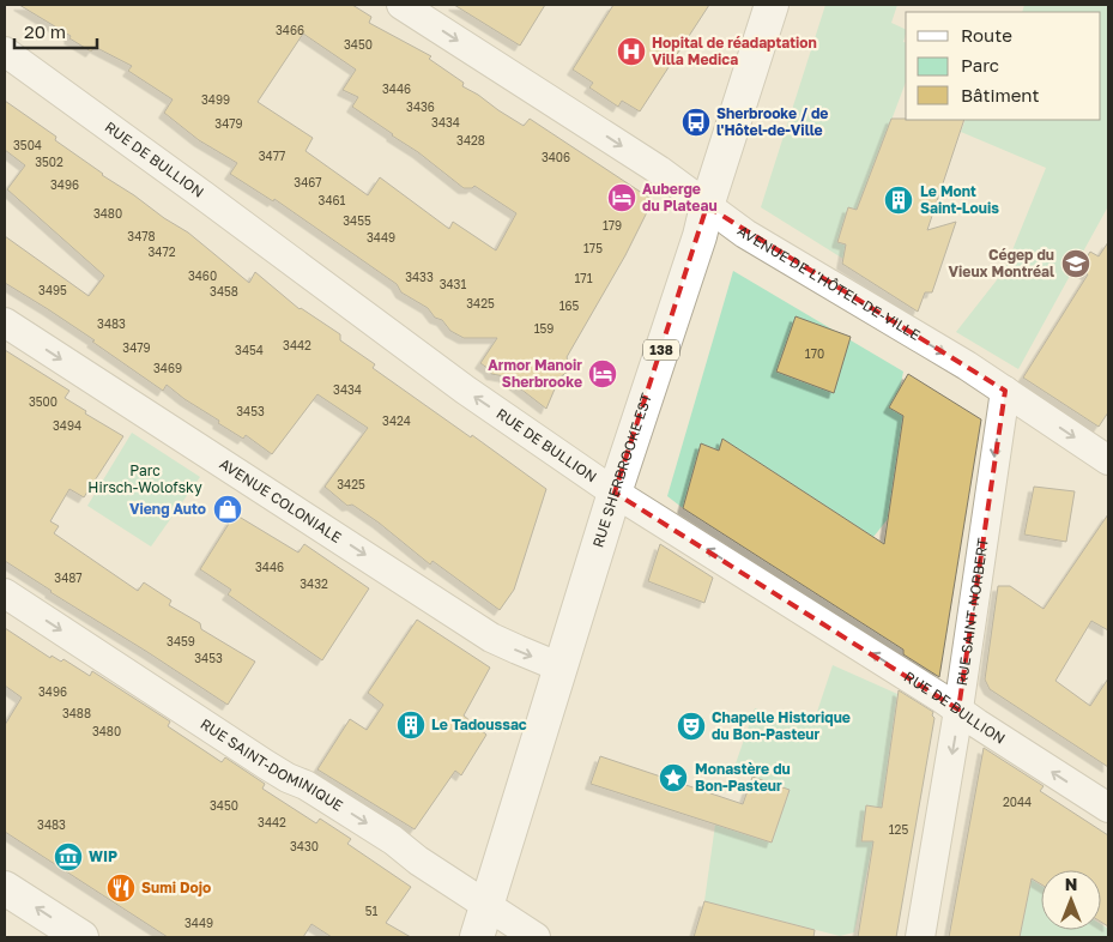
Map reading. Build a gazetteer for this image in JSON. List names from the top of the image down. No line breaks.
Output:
{"streets":{"main road":["138","RUE SHERBROOKE EST"],"street":["RUE DE BULLION","AVENUE DE L'HÔTEL-DE-VILLE","AVENUE COLONIALE","RUE SAINT-NORBERT","RUE SAINT-DOMINIQUE"]},"crossings":[["RUE DE BULLION","RUE SHERBROOKE EST"],["RUE DE BULLION","RUE SAINT-NORBERT"],["AVENUE DE L'HÔTEL-DE-VILLE","RUE SHERBROOKE EST"],["AVENUE DE L'HÔTEL-DE-VILLE","RUE SAINT-NORBERT"],["RUE SHERBROOKE EST","AVENUE COLONIALE"],["RUE SHERBROOKE EST","RUE SAINT-DOMINIQUE"]],"one_way":["RUE DE BULLION","AVENUE DE L'HÔTEL-DE-VILLE","AVENUE COLONIALE","RUE SAINT-NORBERT","RUE SAINT-DOMINIQUE"],"parks":["Parc Hirsch-Wolofsky"],"places":{"hospital":["Hopital de réadaptation Villa Medica"],"bus stop":["Sherbrooke / de l'Hôtel-de-Ville"],"hotel":["Auberge du Plateau","Armor Manoir Sherbrooke"],"building":["Le Mont Saint-Louis","Le Tadoussac"],"school or university":["Cégep du Vieux Montréal"],"shop":["Vieng Auto"],"theatre":["Chapelle Historique du Bon-Pasteur"],"place":["Monastère du Bon-Pasteur"],"museum":["WIP"],"restaurant":["Sumi Dojo"]},"house_numbers":["3466","3450","3446","3499","3436","3434","3479","3428","3504","3477","3406","3502","3467","3496","3461","3480","3455","179","3478","3449","175","3472","3460","3433","171","3431","3495","3458","3425","165","3483","159","3442","3479","3454","170","3469","3434","3500","3453","3424","3494","3425","3446","3487","3432","3459","3453","3496","3488","3480","2044","3450","3442","3483","125","3430","51","3449"],"legend":["Route","Parc","Bâtiment"],"scale_bar":"20 m","north":"top"}
